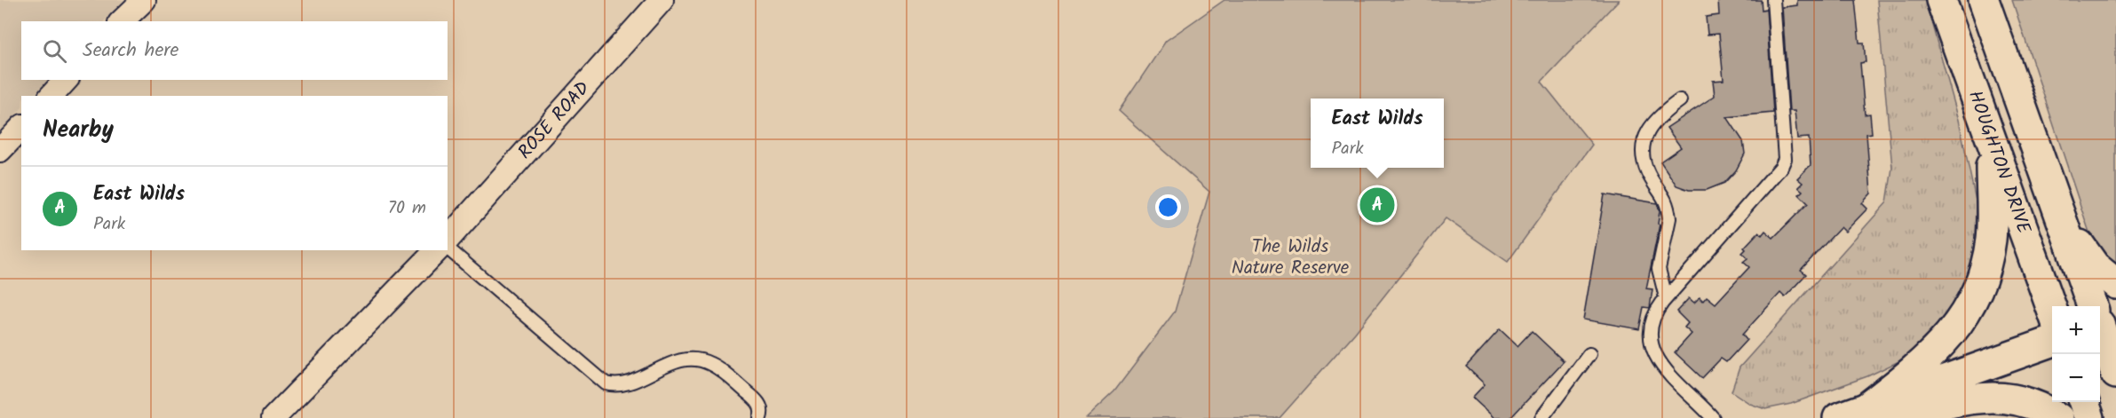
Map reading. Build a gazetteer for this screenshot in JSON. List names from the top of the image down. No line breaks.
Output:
{"streets":{"main road":["HOUGHTON DRIVE"],"street":["ROSE ROAD"]},"parks":["The Wilds Nature Reserve"],"page":{"search":"Search here","heading":"Nearby","popup":["East Wilds","Park"],"list":[{"mark":"A","name":"East Wilds","note":"Park","value":"70 m"}],"pins":"A","map_buttons":["+","−"]}}
